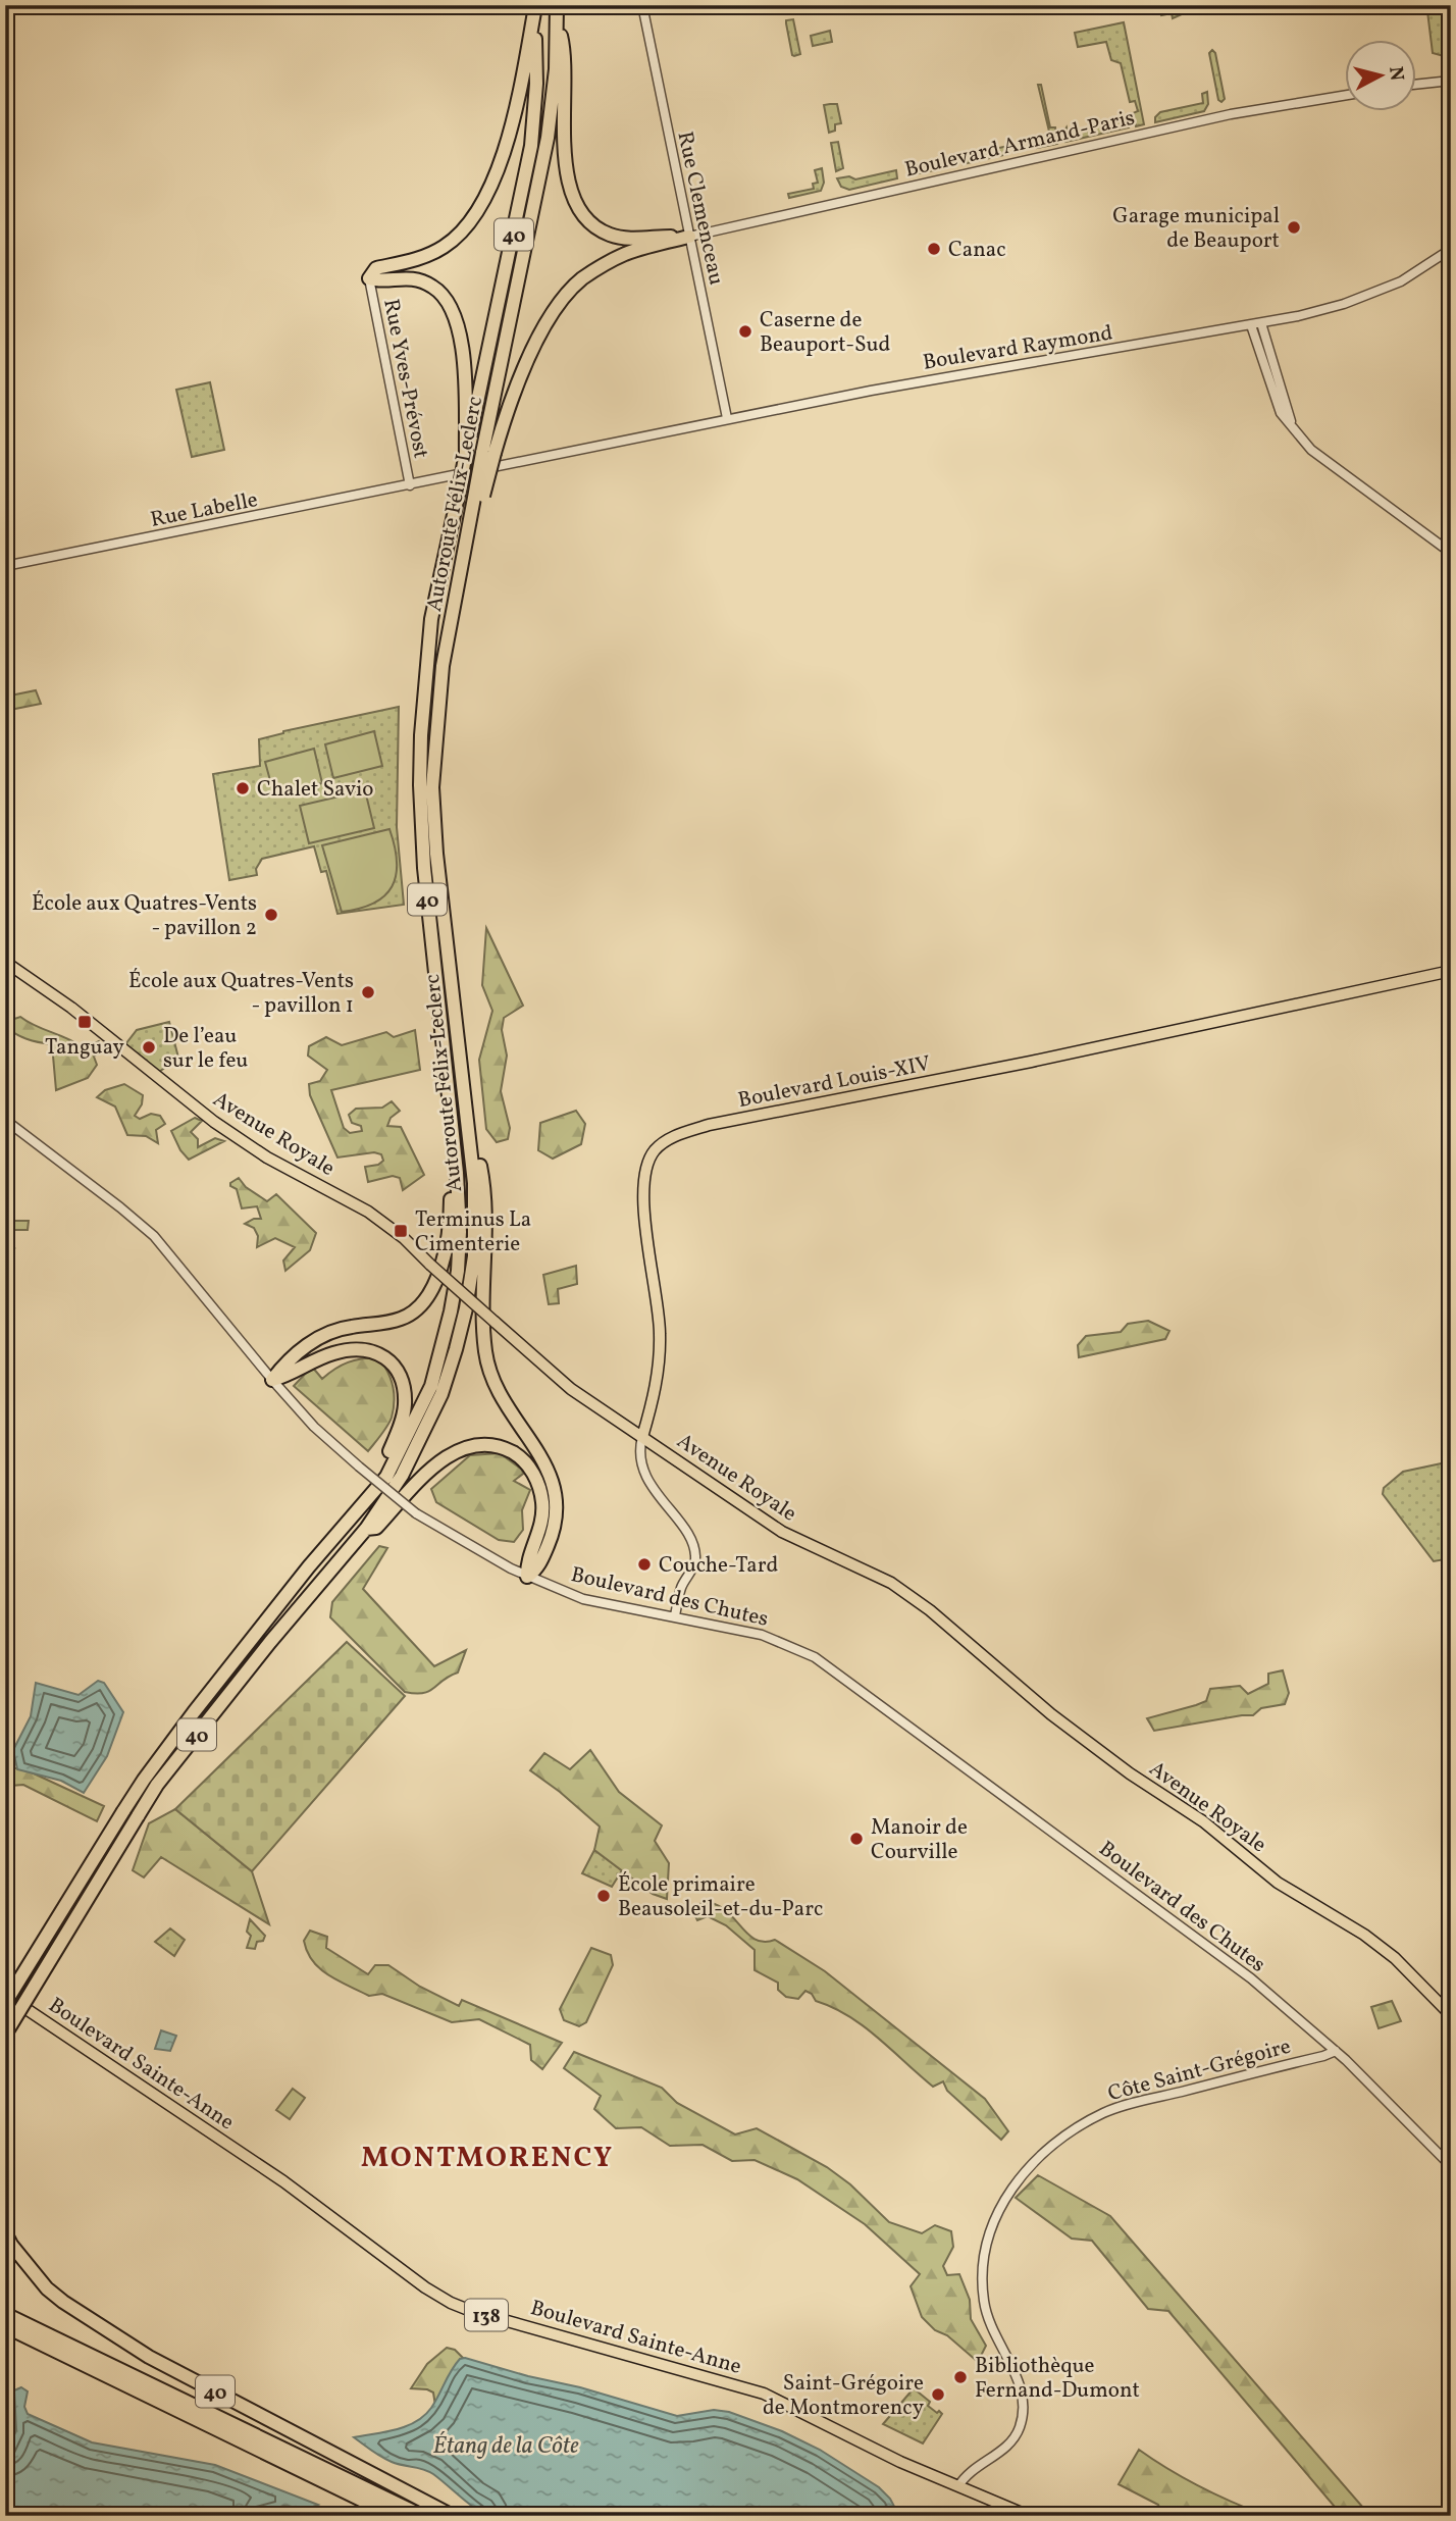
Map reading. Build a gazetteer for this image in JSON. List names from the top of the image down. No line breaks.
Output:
{"streets":{"highway":["40","Autoroute Félix-Leclerc"],"main road":["Boulevard Louis-XIV","Avenue Royale","Boulevard Sainte-Anne","138"],"street":["Boulevard Armand-Paris","Rue Clemenceau","Boulevard Raymond","Rue Yves-Prévost","Rue Labelle","Boulevard des Chutes","Côte Saint-Grégoire"]},"crossings":[["Boulevard Armand-Paris","Rue Clemenceau"],["Rue Clemenceau","Boulevard Raymond"],["Boulevard Raymond","Rue Yves-Prévost"],["Boulevard Raymond","Rue Labelle"],["Rue Yves-Prévost","Rue Labelle"],["Boulevard Louis-XIV","Avenue Royale"],["Boulevard Louis-XIV","Boulevard des Chutes"],["Boulevard des Chutes","Côte Saint-Grégoire"],["Boulevard Sainte-Anne","Côte Saint-Grégoire"]],"districts":["MONTMORENCY"],"water":["Étang de la Côte"],"places":{"other":["Garage municipal de Beauport","Canac","Caserne de Beauport-Sud","Chalet Savio","École aux Quatres-Vents - pavillon 2","École aux Quatres-Vents - pavillon 1","De l’eau sur le feu","Couche-Tard","Manoir de Courville","École primaire Beausoleil-et-du-Parc","Bibliothèque Fernand-Dumont","Saint-Grégoire de Montmorency"],"transit":["Tanguay","Terminus La Cimenterie"]},"north":"right"}
